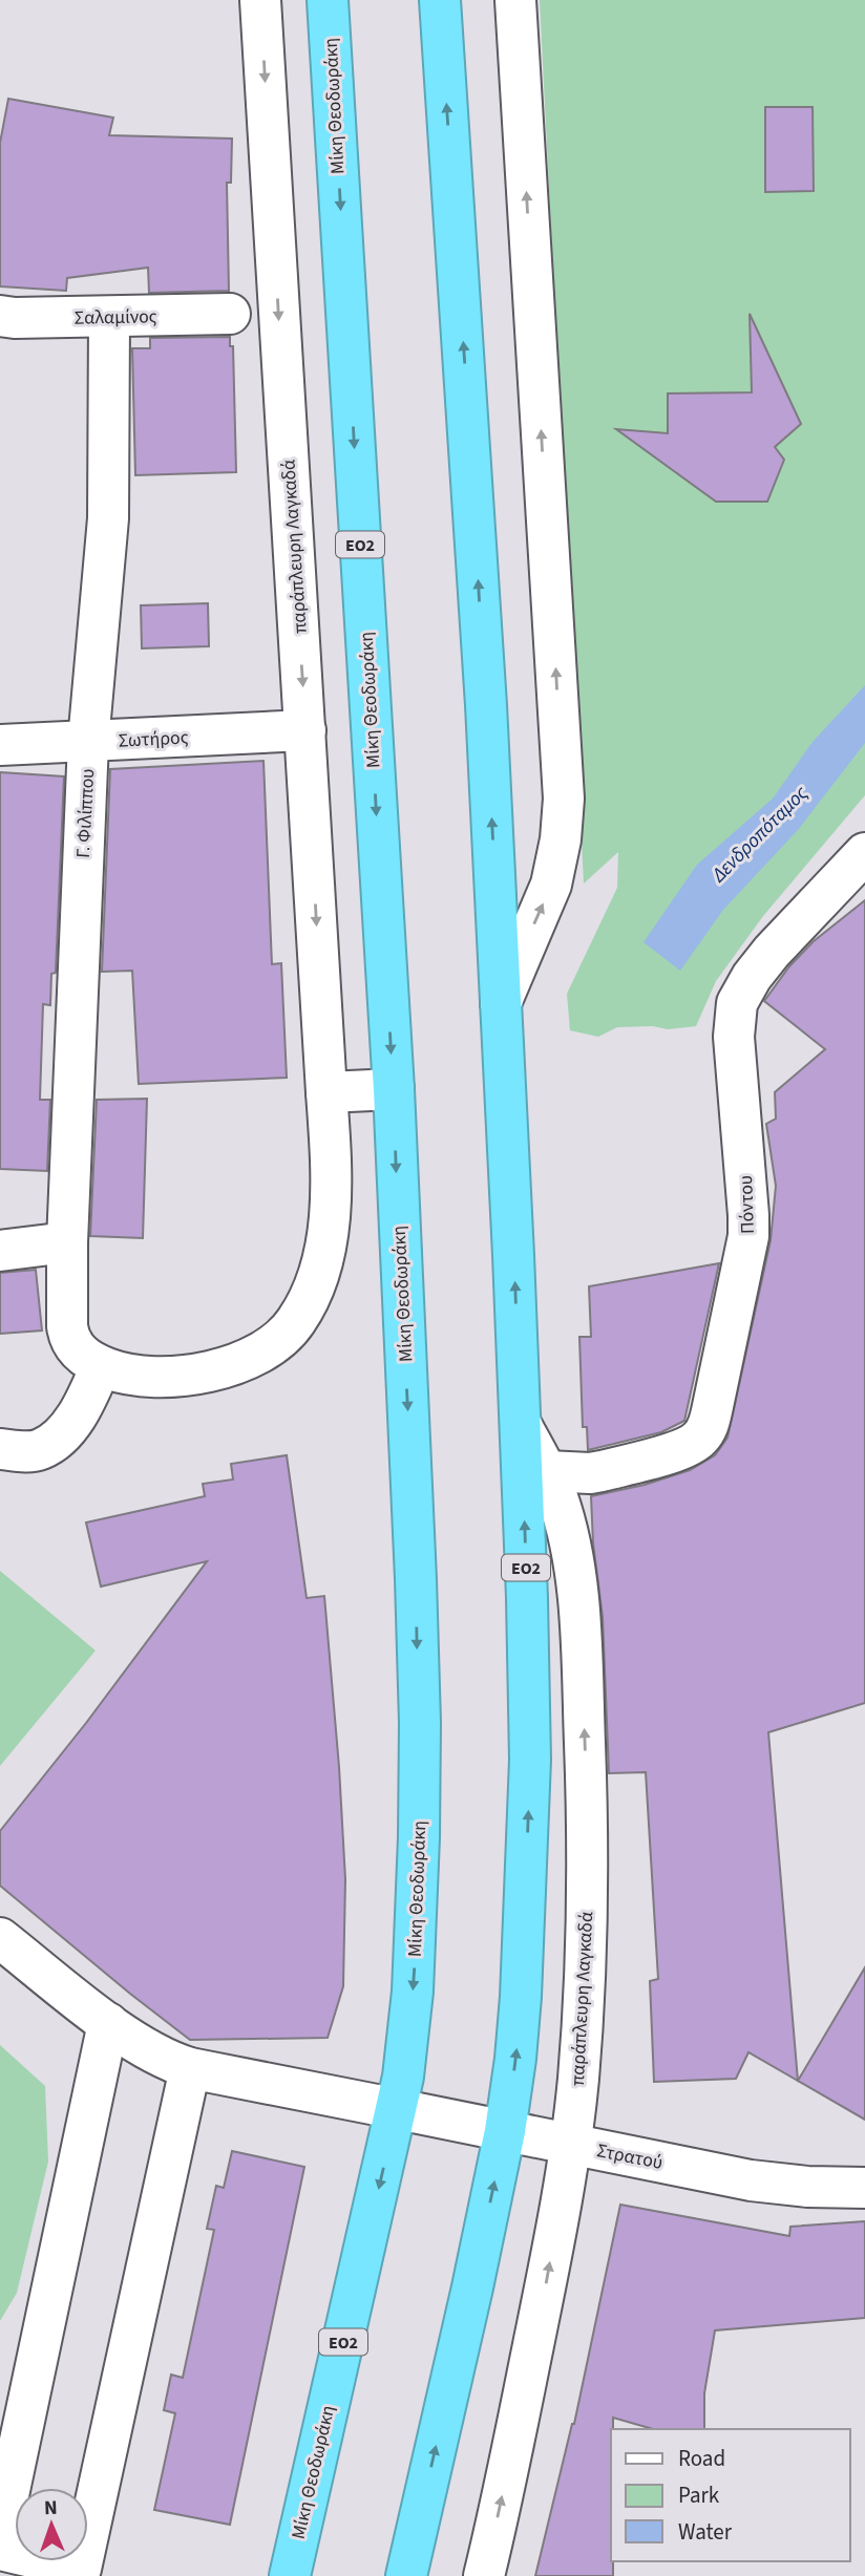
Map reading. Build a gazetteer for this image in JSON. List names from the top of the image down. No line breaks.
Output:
{"streets":{"highway":["Μίκη Θεοδωράκη","ΕΟ2"],"street":["Σαλαμίνος","παράπλευρη Λαγκαδά","Σωτήρος","Γ. Φιλίππου","Πόντου","Στρατού"]},"crossings":[["Μίκη Θεοδωράκη","Στρατού"],["Σαλαμίνος","Γ. Φιλίππου"],["ΕΟ2","παράπλευρη Λαγκαδά"],["ΕΟ2","Στρατού"],["παράπλευρη Λαγκαδά","Σωτήρος"],["παράπλευρη Λαγκαδά","Γ. Φιλίππου"],["παράπλευρη Λαγκαδά","Πόντου"],["παράπλευρη Λαγκαδά","Στρατού"],["Σωτήρος","Γ. Φιλίππου"]],"water":["Δενδροπόταμος"],"legend":["Road","Park","Water"],"north":"top"}
